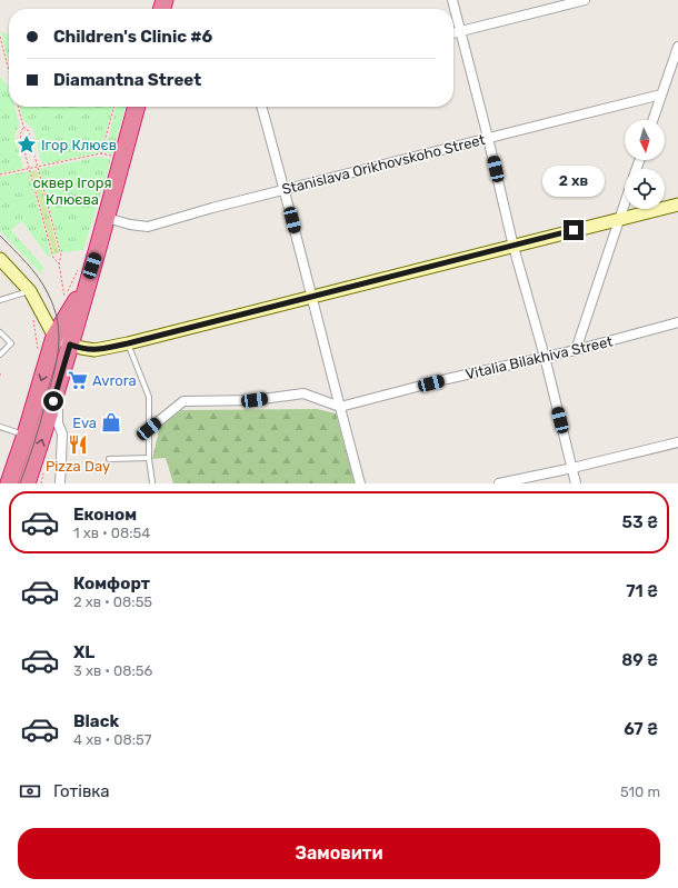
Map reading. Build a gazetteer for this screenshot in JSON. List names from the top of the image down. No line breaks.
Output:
{"streets":{"street":["Stanislava Orikhovskoho Street","Vitalia Bilakhiva Street"]},"parks":["сквер Ігоря Клюєва"],"places":{"place":["Ігор Клюєв"],"supermarket":["Avrora"],"shop":["Eva"],"restaurant":["Pizza Day"]},"north":"bottom","page":{"banner":["Children's Clinic #6","Diamantna Street"],"bubble":"2 хв","list":[{"name":"Економ","note":"1 хв · 08:54","value":"53 ₴"},{"name":"Комфорт","note":"2 хв · 08:55","value":"71 ₴"},{"name":"XL","note":"3 хв · 08:56","value":"89 ₴"},{"name":"Black","note":"4 хв · 08:57","value":"67 ₴"}],"pay":["Готівка","510 m"],"buttons":"Замовити"}}
